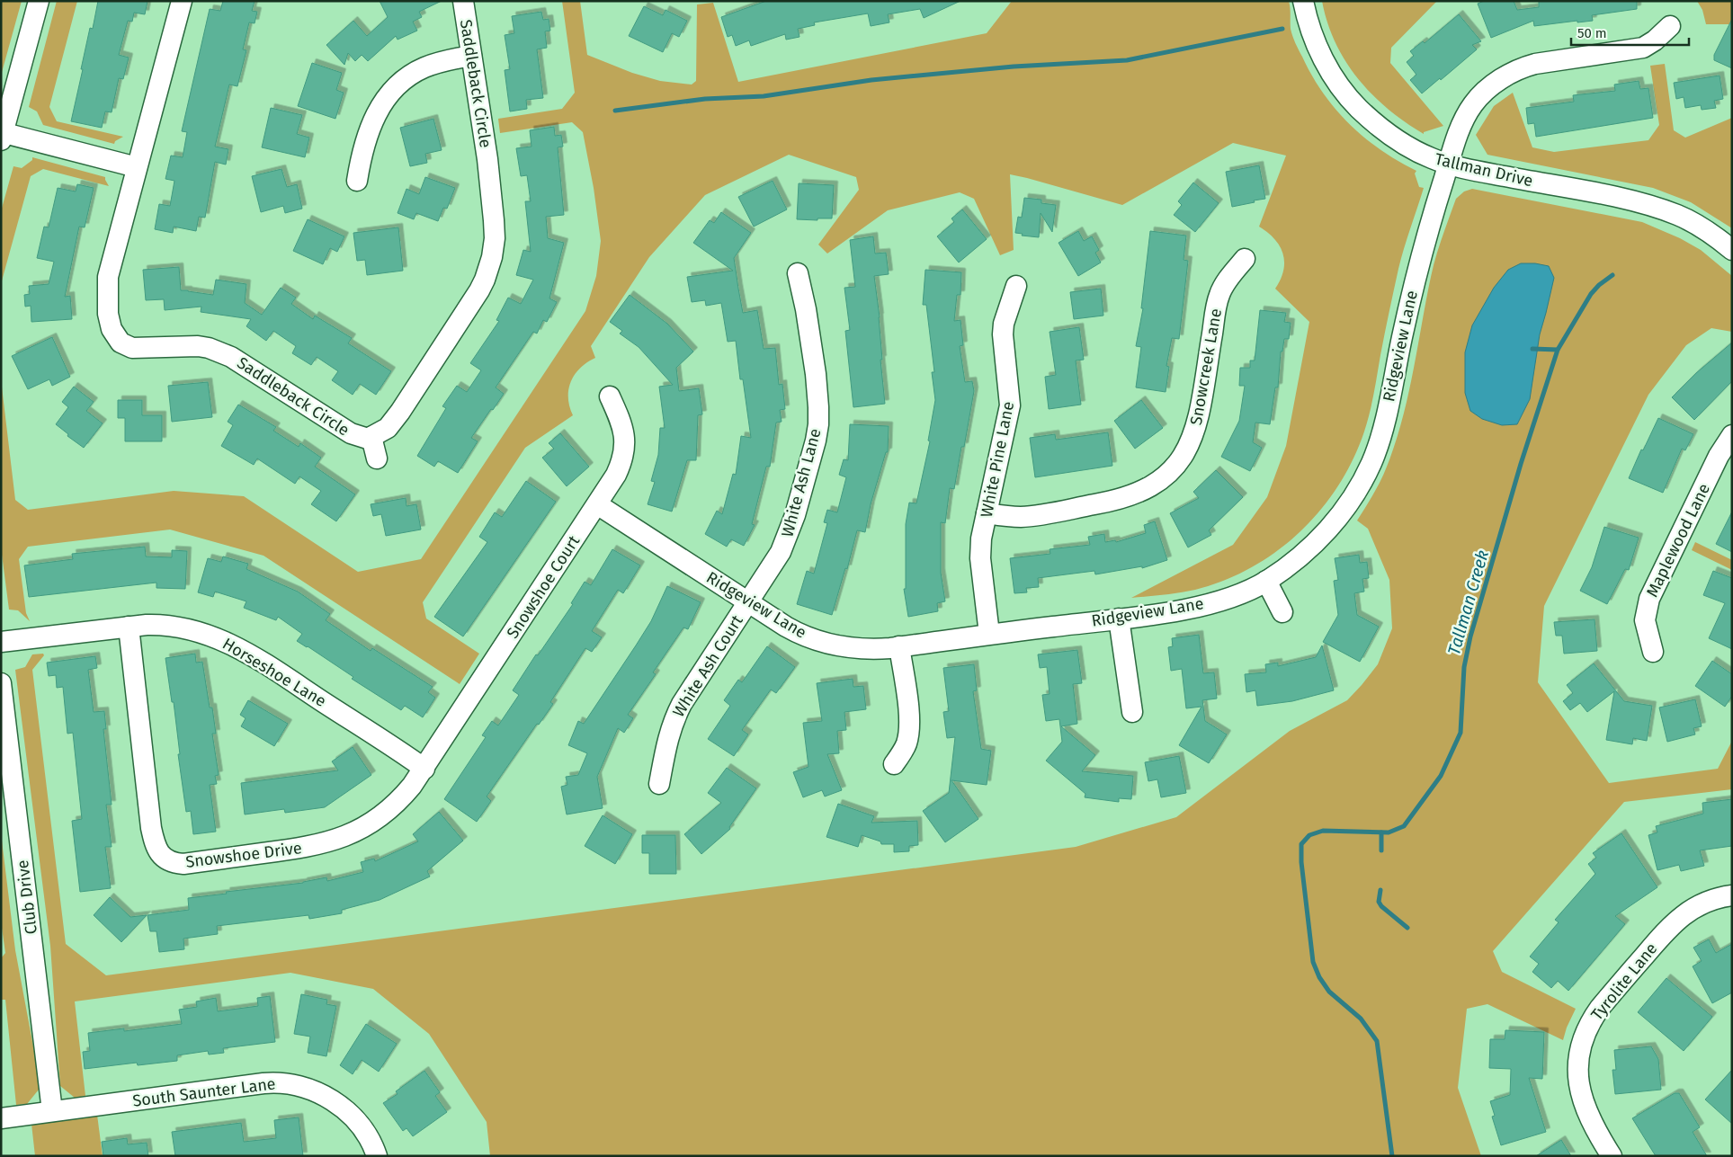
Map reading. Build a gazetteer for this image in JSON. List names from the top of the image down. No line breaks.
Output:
{"streets":{"street":["Saddleback Circle","Tallman Drive","Ridgeview Lane","Snowcreek Lane","White Pine Lane","White Ash Lane","Maplewood Lane","Snowshoe Court","White Ash Court","Horseshoe Lane","Snowshoe Drive","Club Drive","Tyrolite Lane","South Saunter Lane"]},"crossings":[["Tallman Drive","Ridgeview Lane"],["Ridgeview Lane","White Pine Lane"],["Ridgeview Lane","White Ash Lane"],["Ridgeview Lane","Snowshoe Court"],["Ridgeview Lane","White Ash Court"],["Snowcreek Lane","White Pine Lane"],["White Ash Lane","White Ash Court"],["Snowshoe Court","Horseshoe Lane"],["Snowshoe Court","Snowshoe Drive"],["Horseshoe Lane","Snowshoe Drive"],["Club Drive","South Saunter Lane"]],"water":["Tallman Creek"],"scale_bar":"50 m"}
